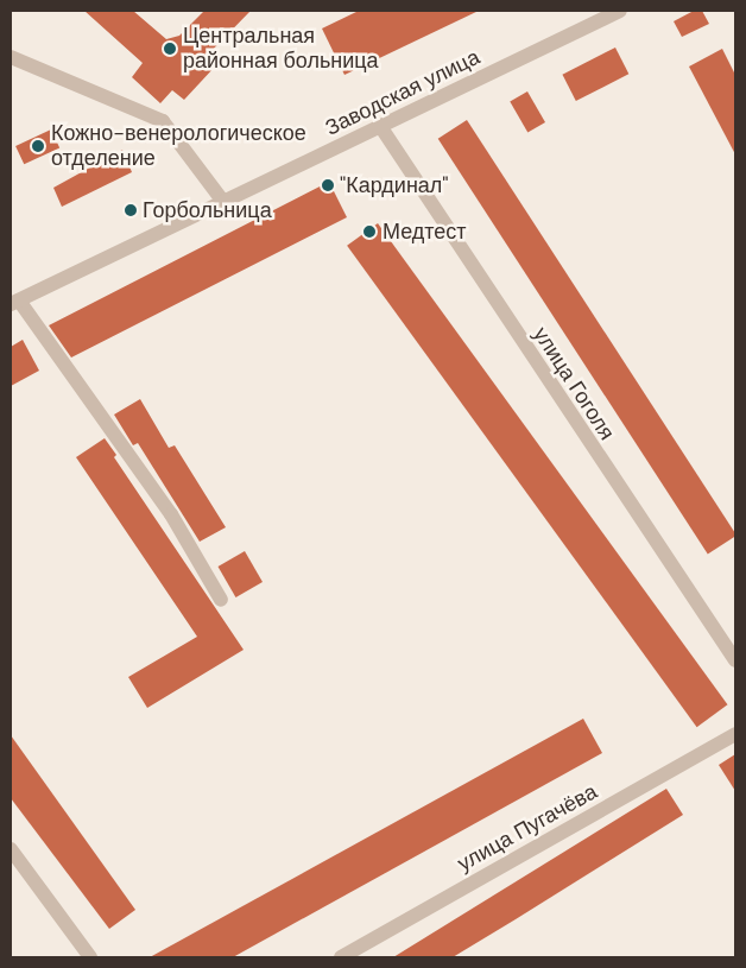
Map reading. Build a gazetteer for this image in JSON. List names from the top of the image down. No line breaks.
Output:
{"streets":{"street":["Заводская улица","улица Гоголя","улица Пугачёва"]},"crossings":[["Заводская улица","улица Гоголя"]],"places":["Центральная районная больница","Кожно-венерологическое отделение","\"Кардинал\"","Горбольница","Медтест"]}
